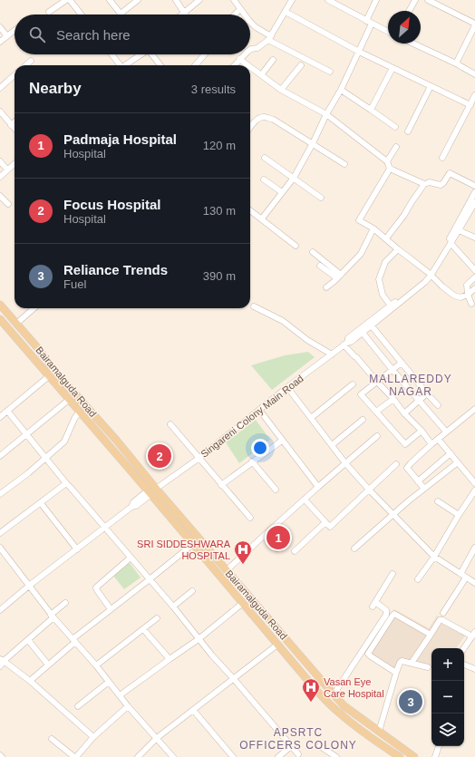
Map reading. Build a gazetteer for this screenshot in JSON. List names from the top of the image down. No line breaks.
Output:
{"streets":{"main road":["Bairamalguda Road"],"street":["Singareni Colony Main Road"]},"crossings":[["Bairamalguda Road","Singareni Colony Main Road"]],"districts":["MALLAREDDY NAGAR","APSRTC OFFICERS COLONY"],"places":{"hospital":["SRI SIDDESHWARA HOSPITAL","Vasan Eye Care Hospital"]},"north":"top right","page":{"search":"Search here","heading":["Nearby","3 results"],"list":[{"mark":"1","name":"Padmaja Hospital","note":"Hospital","value":"120 m"},{"mark":"2","name":"Focus Hospital","note":"Hospital","value":"130 m"},{"mark":"3","name":"Reliance Trends","note":"Fuel","value":"390 m"}],"pins":["2","1","3"],"map_buttons":["+","−"]}}
